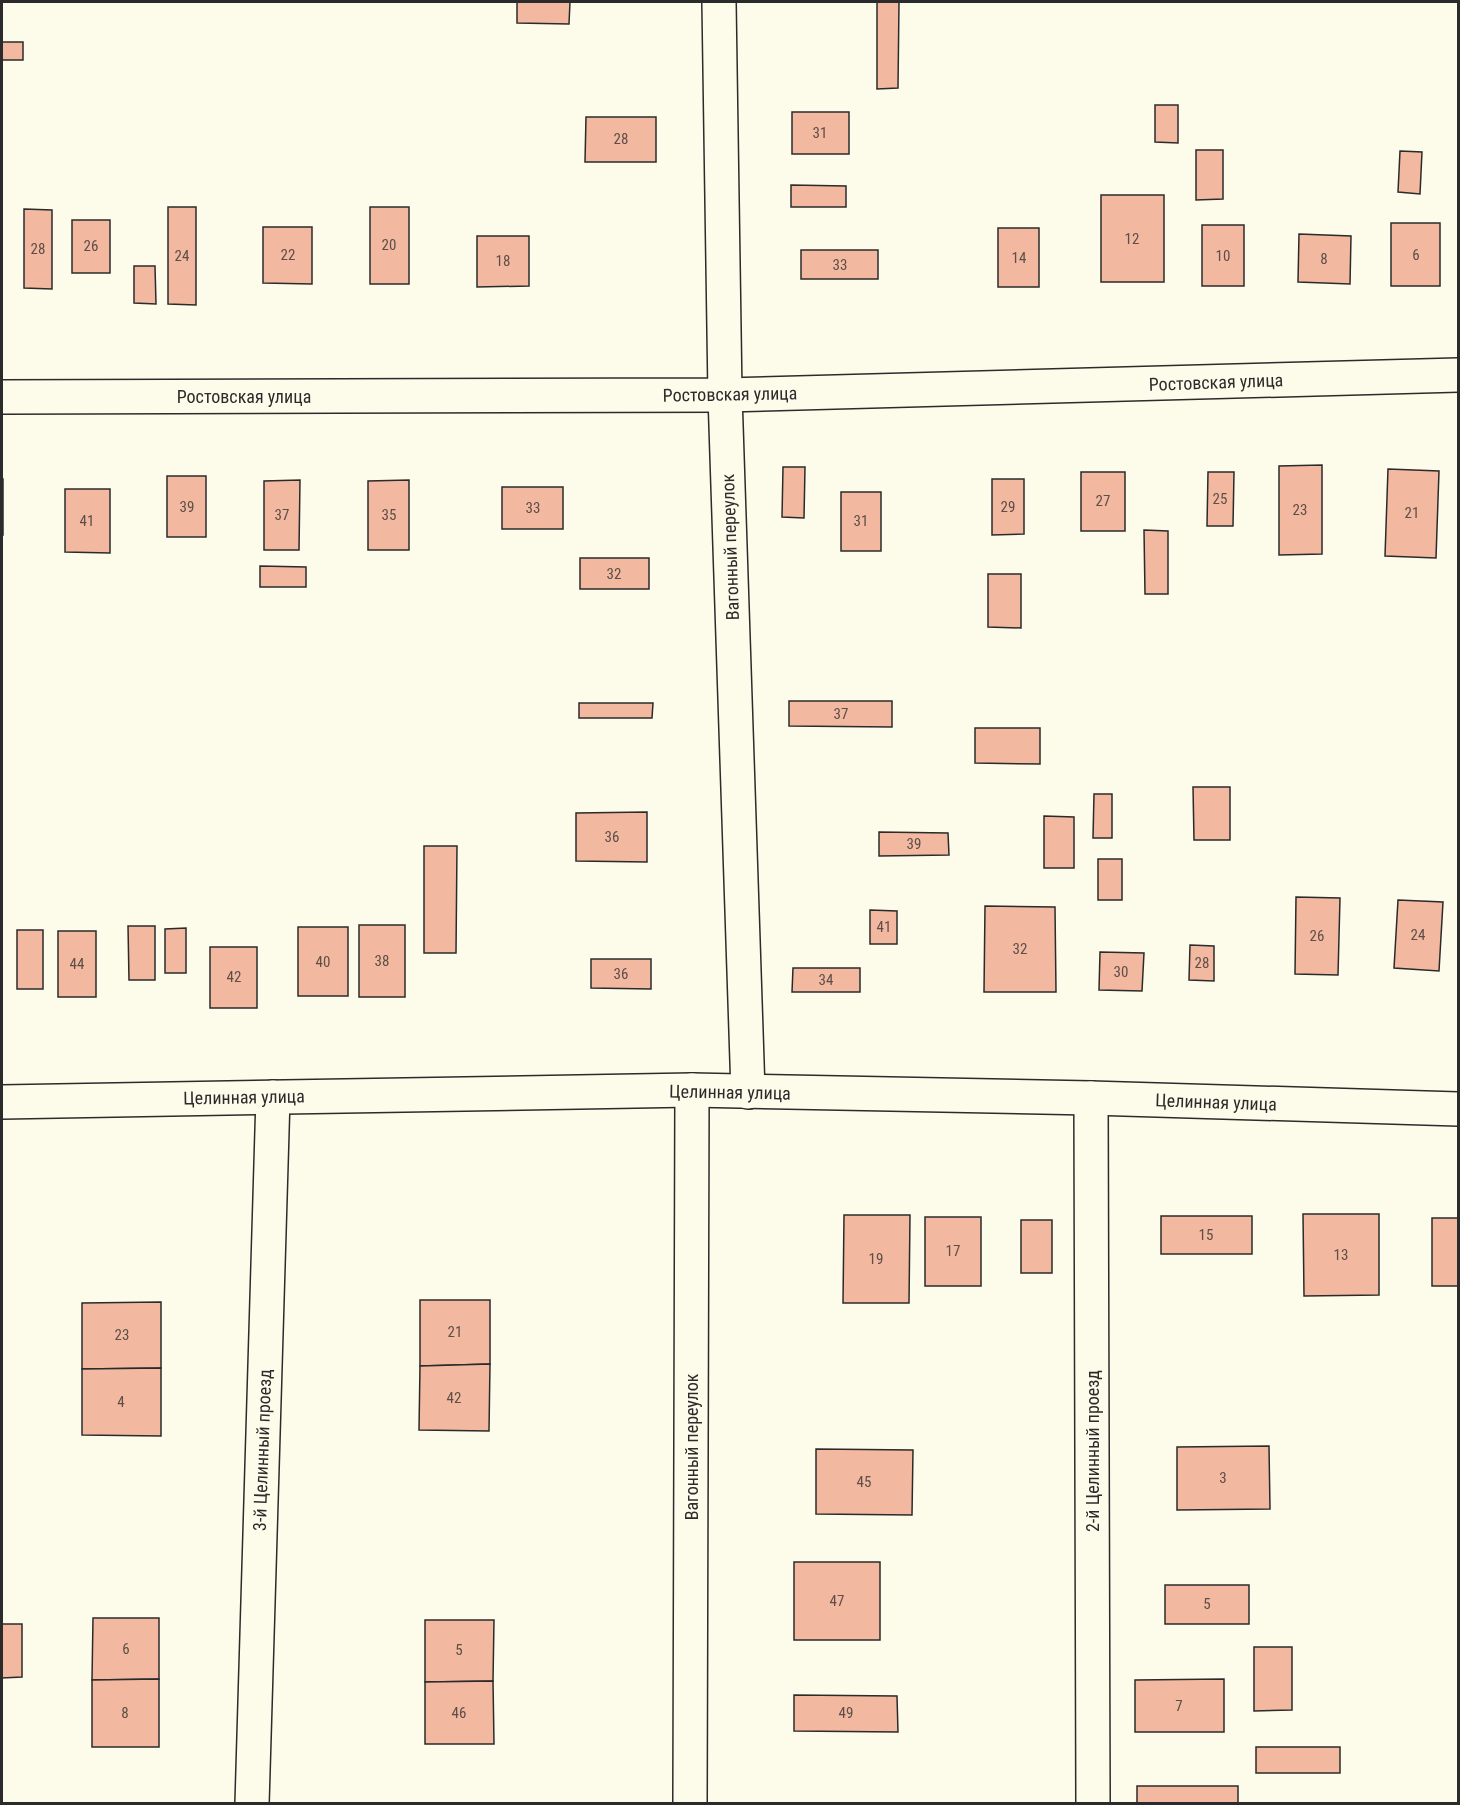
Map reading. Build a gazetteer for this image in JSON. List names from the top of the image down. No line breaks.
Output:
{"streets":{"street":["Ростовская улица","Вагонный переулок","Целинная улица","3-й Целинный проезд","2-й Целинный проезд"]},"crossings":[["Ростовская улица","Вагонный переулок"],["Вагонный переулок","Целинная улица"],["Целинная улица","3-й Целинный проезд"],["Целинная улица","2-й Целинный проезд"]],"house_numbers":["31","28","12","20","26","28","22","6","24","10","14","8","18","33","25","27","39","29","33","23","21","37","35","41","31","32","37","36","39","41","24","26","32","38","40","28","44","30","36","42","34","15","17","13","19","21","23","42","4","3","45","47","5","6","5","7","8","46","49"]}
